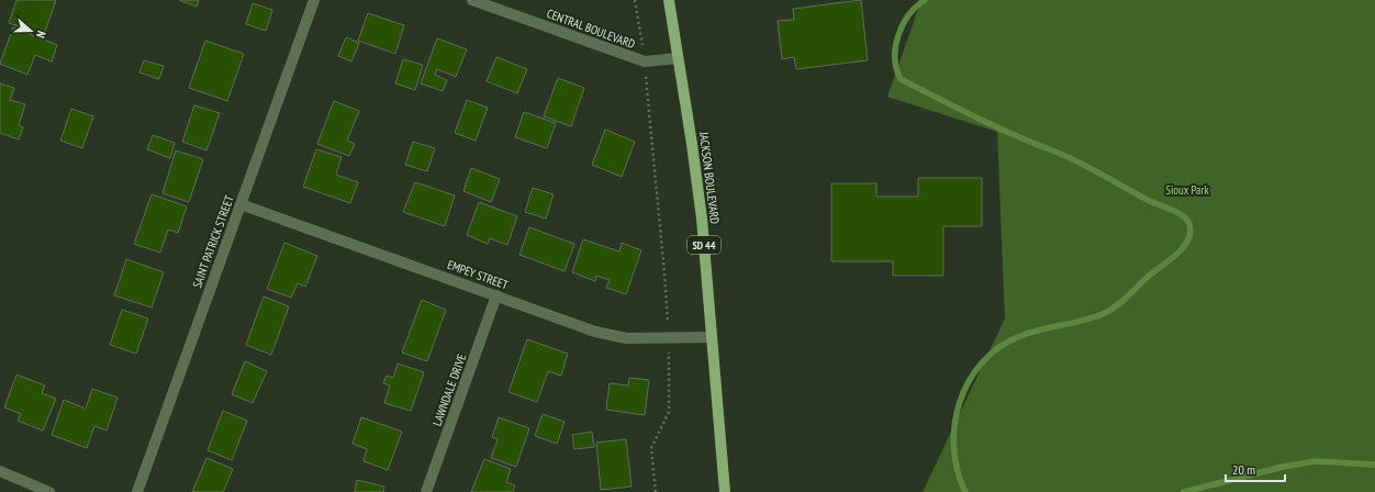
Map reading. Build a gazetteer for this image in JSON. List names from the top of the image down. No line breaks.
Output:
{"streets":{"main road":["JACKSON BOULEVARD","SD 44"],"street":["CENTRAL BOULEVARD","SAINT PATRICK STREET","EMPEY STREET","LAWNDALE DRIVE"]},"crossings":[["CENTRAL BOULEVARD","JACKSON BOULEVARD"],["JACKSON BOULEVARD","EMPEY STREET"],["SAINT PATRICK STREET","EMPEY STREET"],["EMPEY STREET","LAWNDALE DRIVE"]],"parks":["Sioux Park"],"scale_bar":"20 m","north":"right"}
